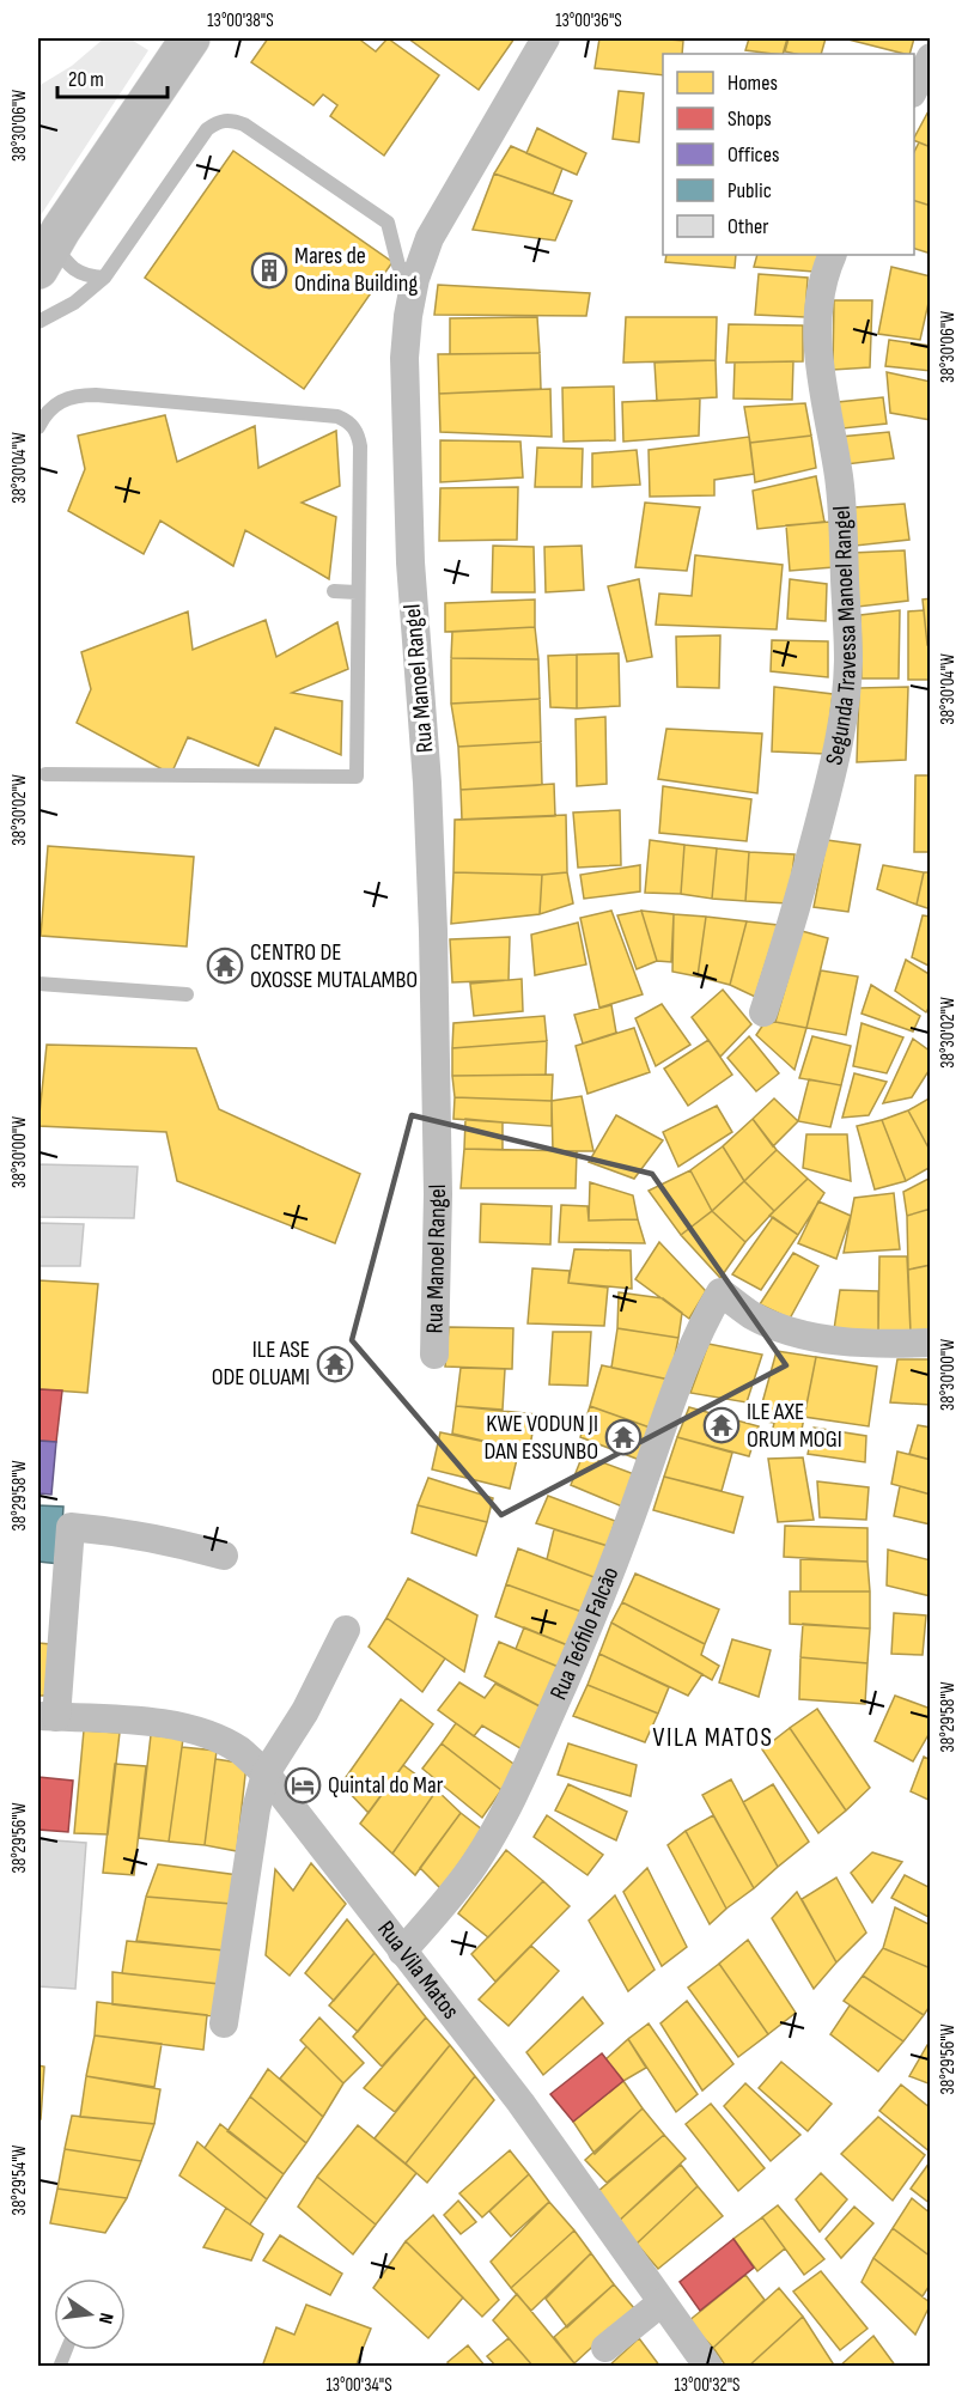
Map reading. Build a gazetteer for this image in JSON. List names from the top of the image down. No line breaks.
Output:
{"streets":{"street":["Segunda Travessa Manoel Rangel","Rua Manoel Rangel","Rua Teófilo Falcão","Rua Vila Matos"]},"crossings":[["Rua Teófilo Falcão","Rua Vila Matos"]],"districts":["VILA MATOS"],"places":{"building":["Mares de Ondina Building"],"temple":["CENTRO DE OXOSSE MUTALAMBO","ILE ASE ODE OLUAMI","ILE AXE ORUM MOGI","KWE VODUN JI DAN ESSUNBO"],"hotel":["Quintal do Mar"]},"legend":["Homes","Shops","Offices","Public","Other"],"scale_bar":"20 m","north":"right","coordinates":["13°00'38\"S","13°00'36\"S","38°30'06\"W","38°30'04\"W","38°30'02\"W","38°30'00\"W","38°29'58\"W","38°29'56\"W","38°29'54\"W","13°00'34\"S","13°00'32\"S"]}
